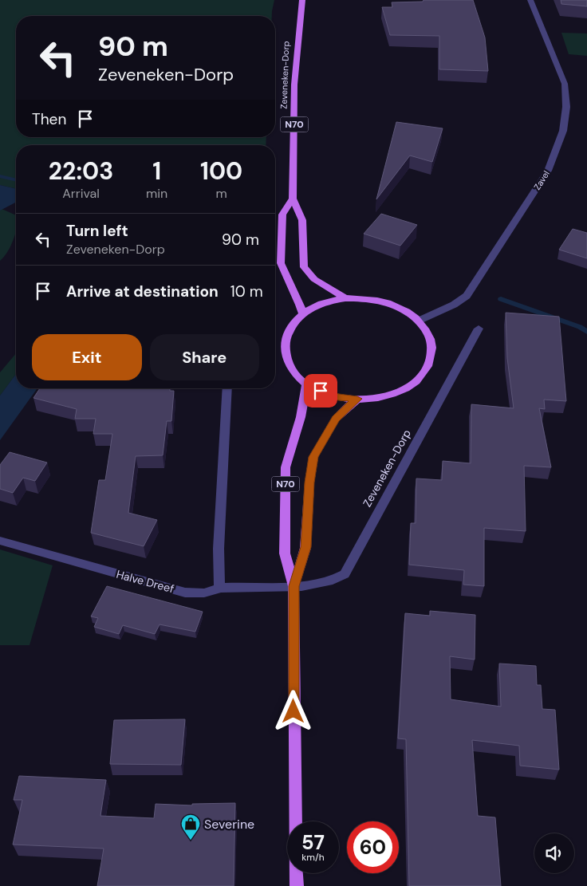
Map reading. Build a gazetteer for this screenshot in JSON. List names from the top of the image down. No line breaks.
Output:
{"streets":{"main road":["Zeveneken-Dorp","N70"],"street":["Zavel","Halve Dreef"]},"crossings":[["Zeveneken-Dorp","N70"],["Zeveneken-Dorp","Zavel"],["Zeveneken-Dorp","Halve Dreef"],["N70","Zavel"],["N70","Halve Dreef"]],"places":{"shop":["Severine"]},"page":{"turn":["90 m","Zeveneken-Dorp"],"then":"Then","eta":["22:03","Arrival","1","min","100","m"],"list":[{"name":"Turn left","note":"Zeveneken-Dorp","value":"90 m"},{"name":"Arrive at destination","value":"10 m"}],"buttons":["Exit","Share"],"speed":"57 km/h","limit":"60"}}
